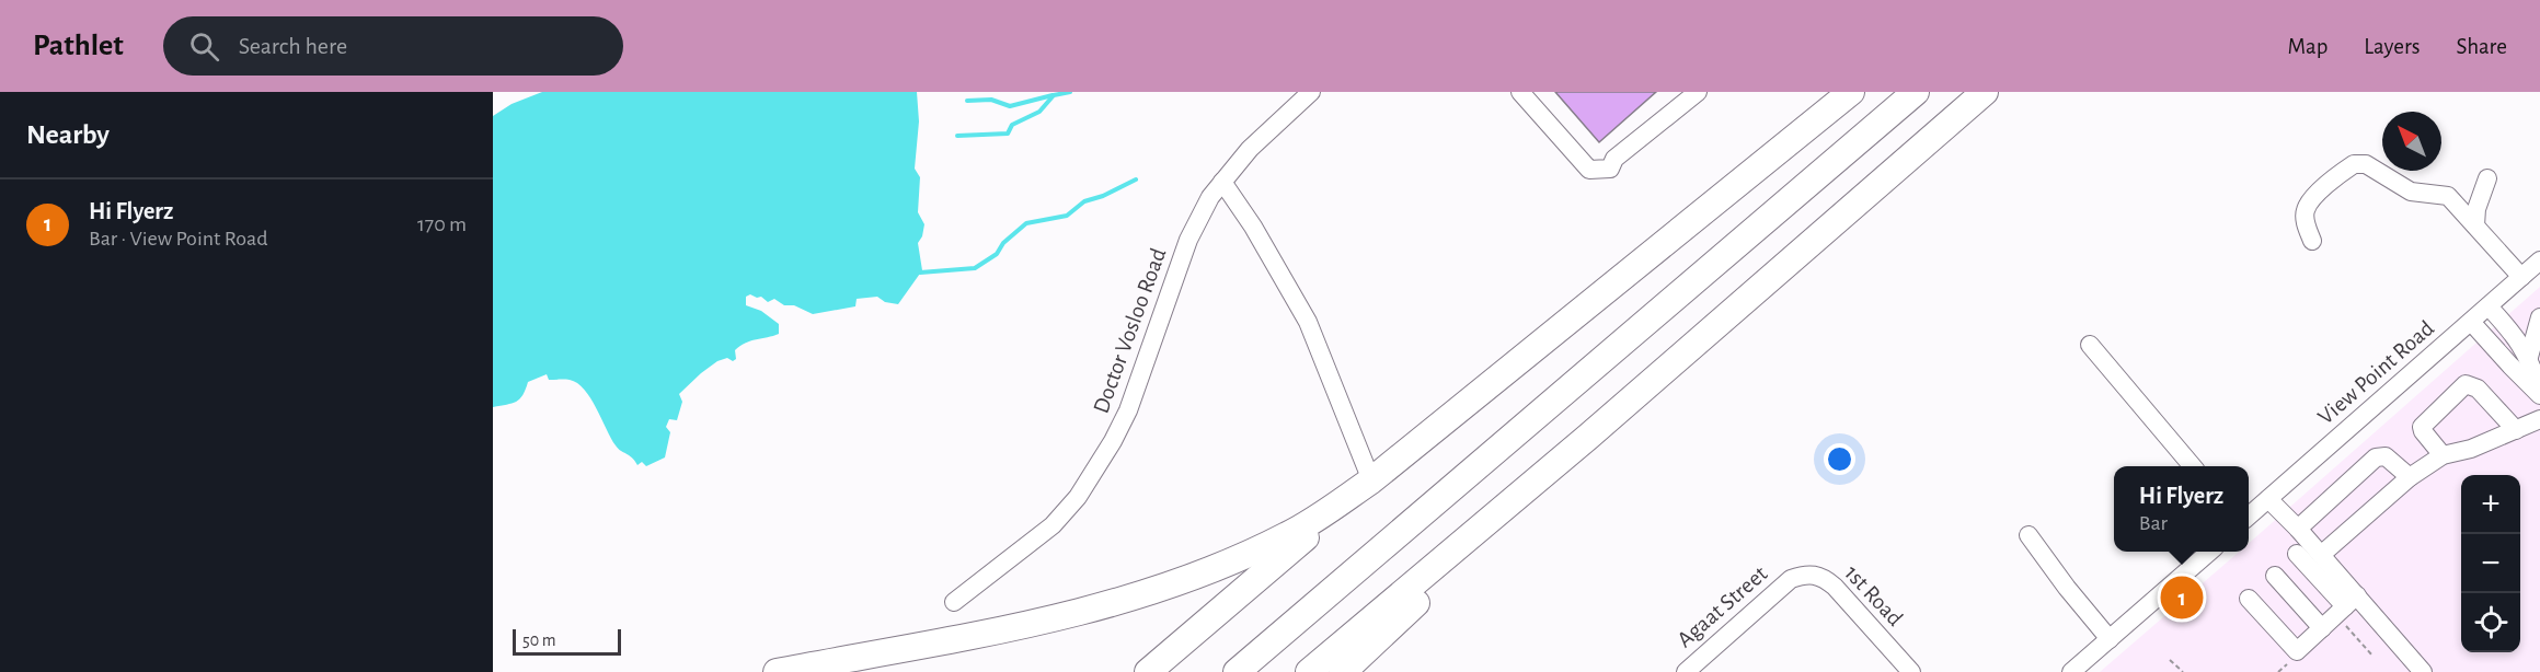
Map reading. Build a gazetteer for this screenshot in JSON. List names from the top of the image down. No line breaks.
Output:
{"streets":{"street":["Doctor Vosloo Road","View Point Road","1st Road","Agaat Street"]},"crossings":[["1st Road","Agaat Street"]],"scale_bar":"50 m","north":"top left","page":{"header":"Pathlet","search":"Search here","nav":["Map","Layers","Share"],"heading":"Nearby","list":[{"mark":"1","name":"Hi Flyerz","note":"Bar · View Point Road","value":"170 m"}],"popup":["Hi Flyerz","Bar"],"map_buttons":["+","−"],"pins":"1","scale":"50 m"}}
